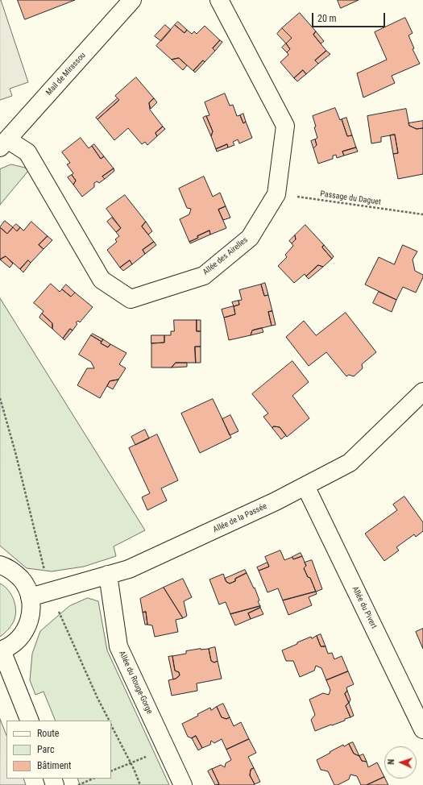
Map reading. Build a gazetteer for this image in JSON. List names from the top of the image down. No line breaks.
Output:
{"streets":{"street":["Mail de Mirassou","Allée des Airelles","Allée de la Passée","Allée du Pivert","Allée du Rouge-Gorge"],"path":["Passage du Daguet"]},"crossings":[["Mail de Mirassou","Allée des Airelles"],["Passage du Daguet","Allée des Airelles"],["Allée de la Passée","Allée du Pivert"],["Allée de la Passée","Allée du Rouge-Gorge"]],"legend":["Route","Parc","Bâtiment"],"scale_bar":"20 m","north":"left"}
